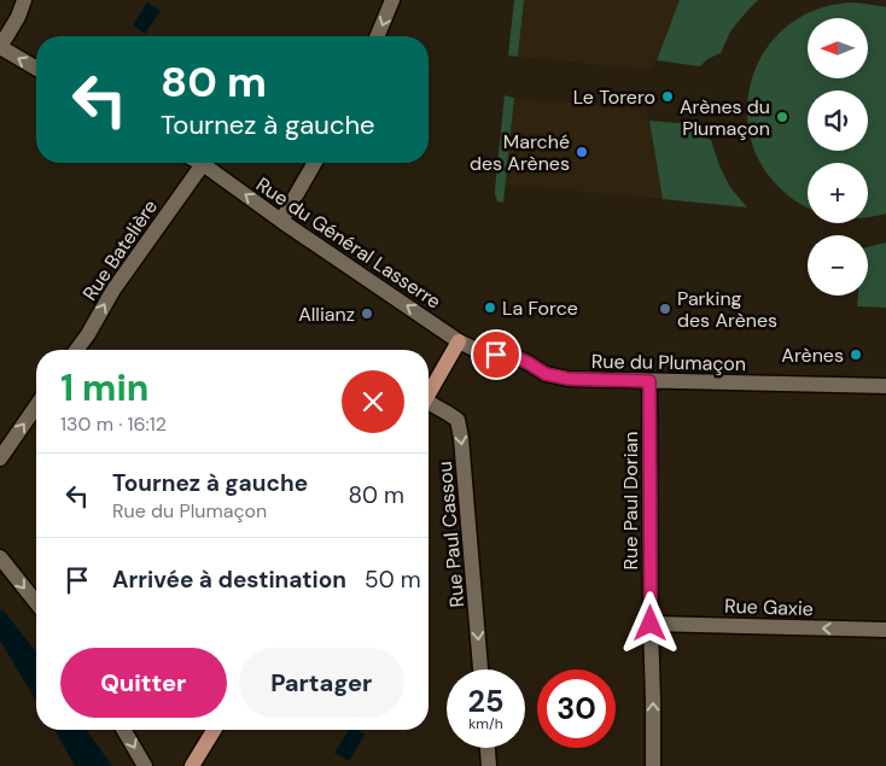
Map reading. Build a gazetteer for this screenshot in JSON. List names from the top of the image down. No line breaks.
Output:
{"streets":{"street":["Rue du Général Lasserre","Rue Batelière","Rue du Plumaçon","Rue Paul Dorian","Rue Paul Cassou","Rue Gaxie"]},"crossings":[["Rue du Général Lasserre","Rue Batelière"],["Rue du Général Lasserre","Rue du Plumaçon"],["Rue du Plumaçon","Rue Paul Dorian"],["Rue Paul Dorian","Rue Gaxie"]],"one_way":["Rue du Général Lasserre","Rue Batelière","Rue Paul Dorian","Rue Paul Cassou","Rue Gaxie"],"places":["Le Torero","Arènes du Plumaçon","Marché des Arènes","La Force","Parking des Arènes","Allianz","Arènes"],"north":"left","page":{"map_buttons":["+","−"],"turn":["80 m","Tournez à gauche"],"heading":["1 min","130 m · 16:12"],"list":[{"name":"Tournez à gauche","note":"Rue du Plumaçon","value":"80 m"},{"name":"Arrivée à destination","value":"50 m"}],"buttons":["Quitter","Partager"],"speed":"25 km/h","limit":"30"}}
